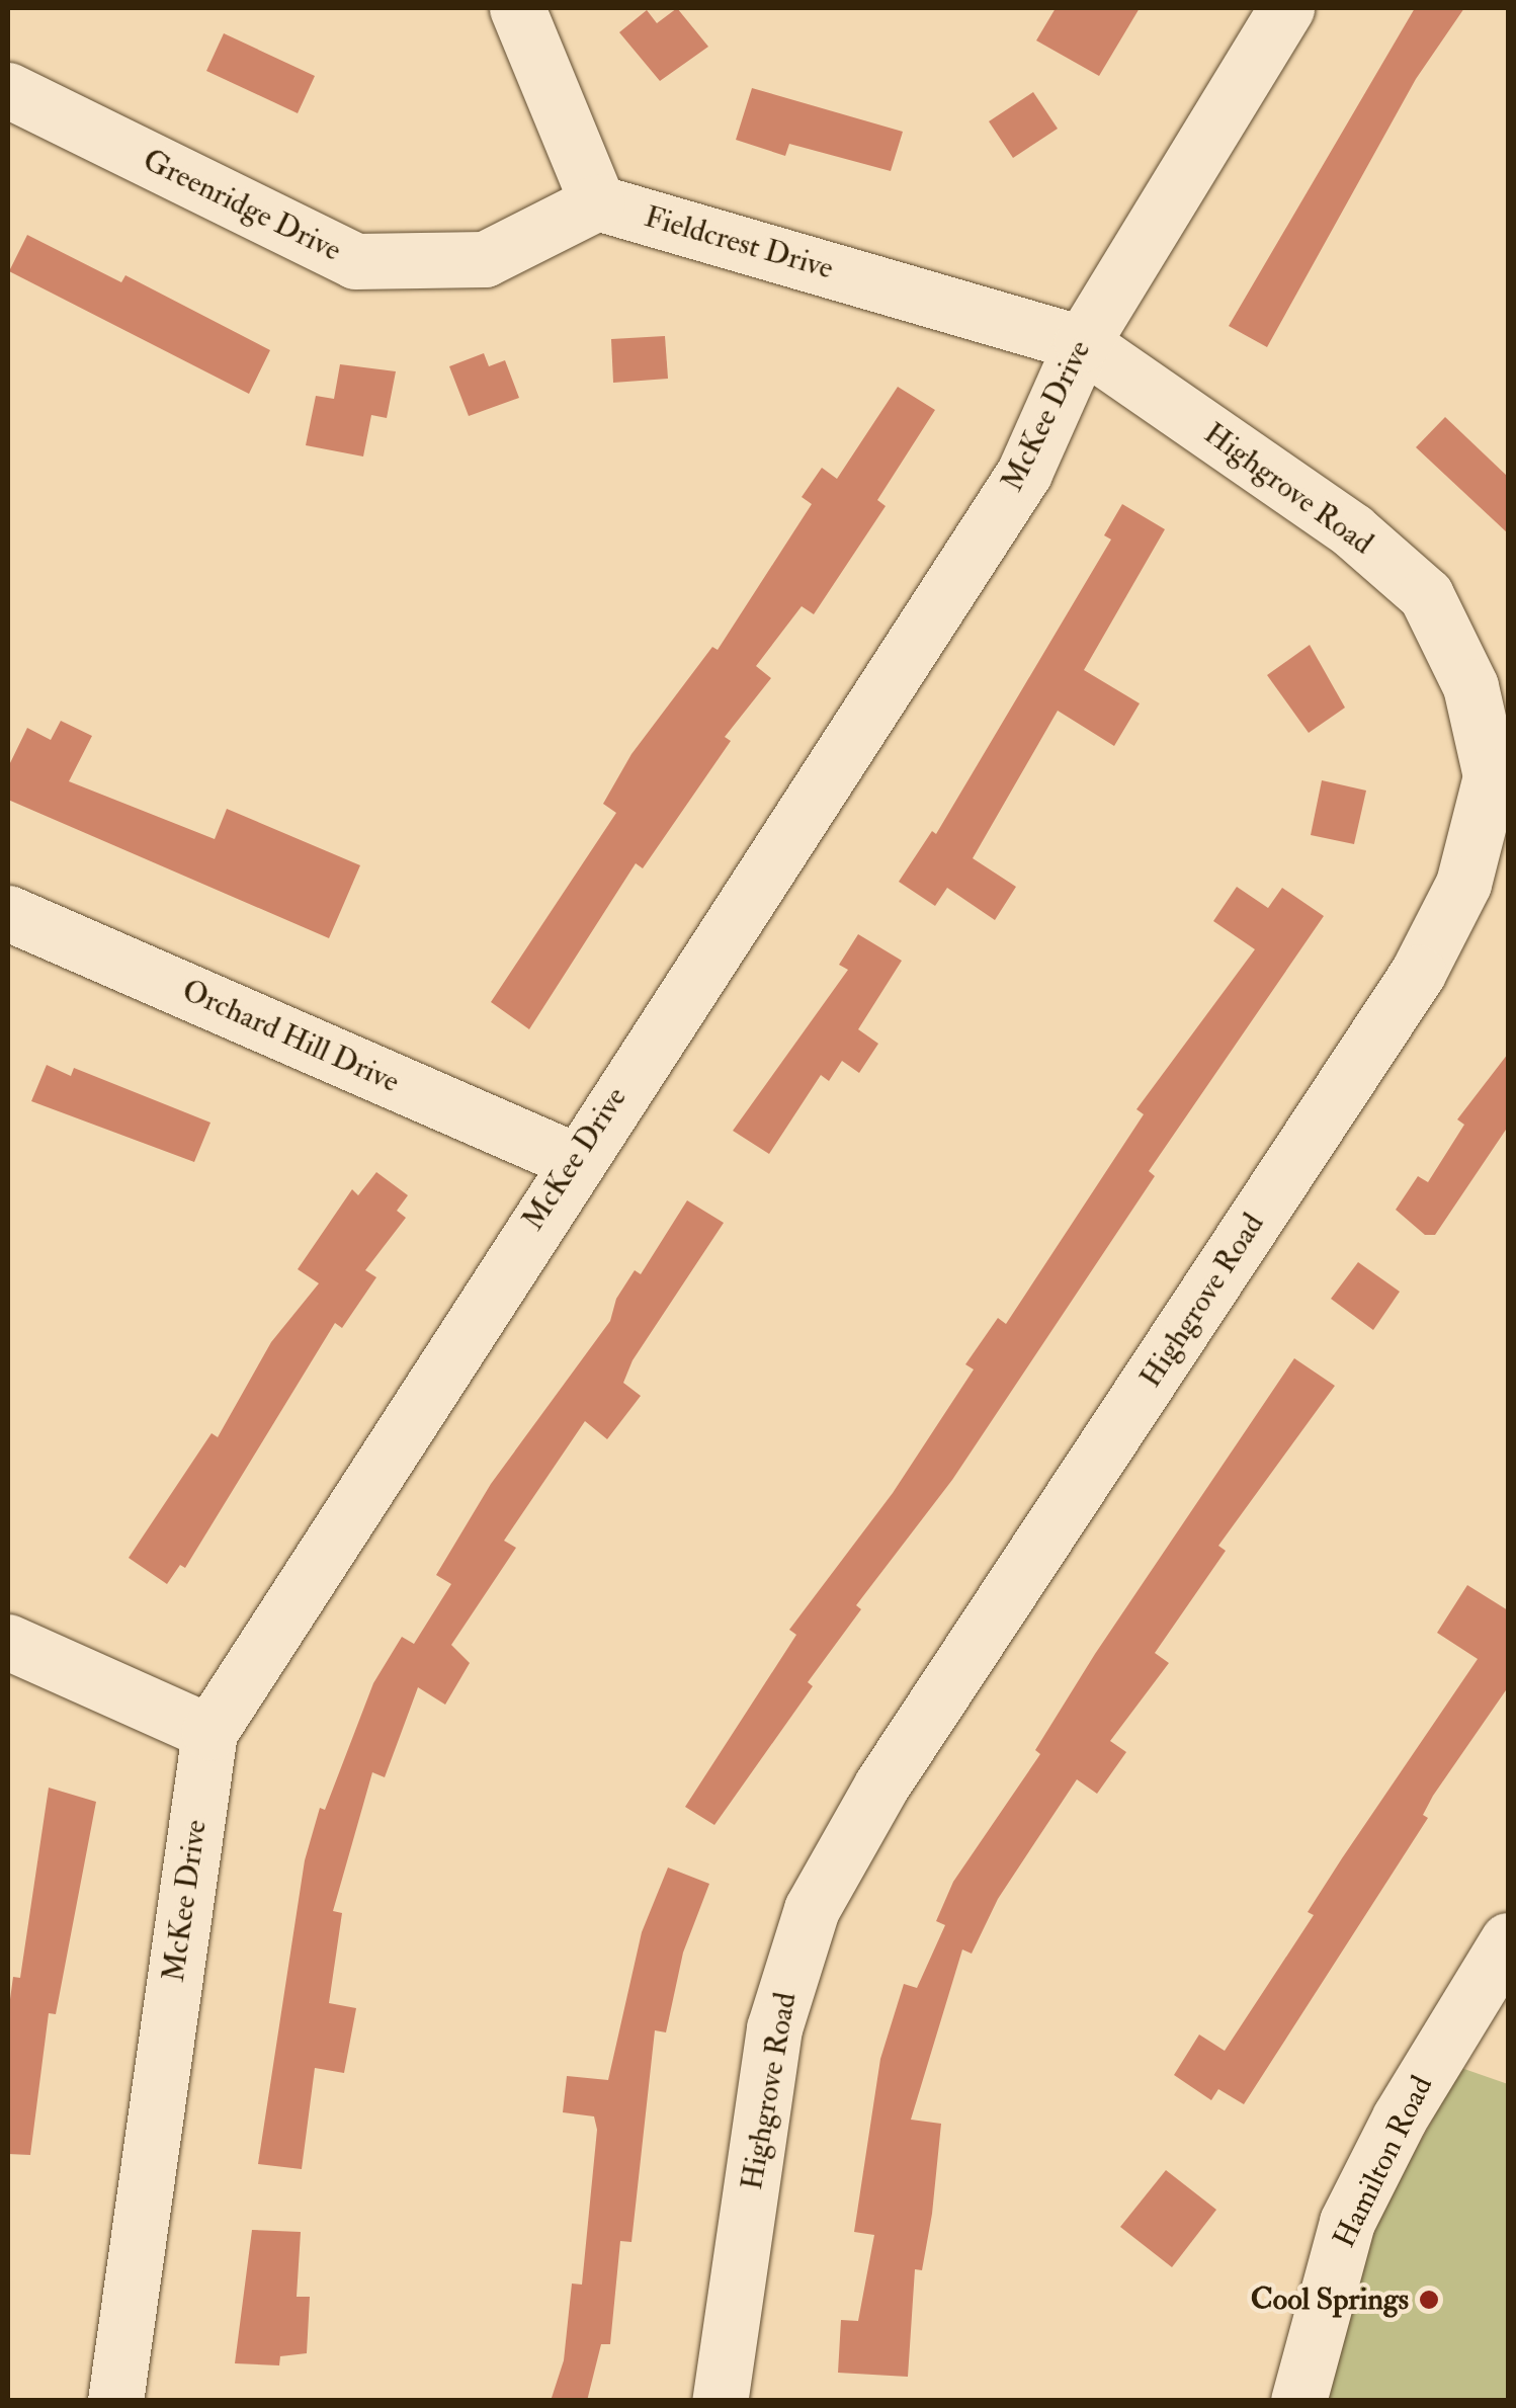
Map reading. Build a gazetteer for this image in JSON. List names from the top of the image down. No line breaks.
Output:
{"streets":{"street":["Greenridge Drive","Fieldcrest Drive","McKee Drive","Highgrove Road","Orchard Hill Drive","Hamilton Road"]},"crossings":[["Greenridge Drive","Fieldcrest Drive"],["Fieldcrest Drive","McKee Drive"],["Fieldcrest Drive","Highgrove Road"],["McKee Drive","Highgrove Road"],["McKee Drive","Orchard Hill Drive"]],"places":["Cool Springs"]}
